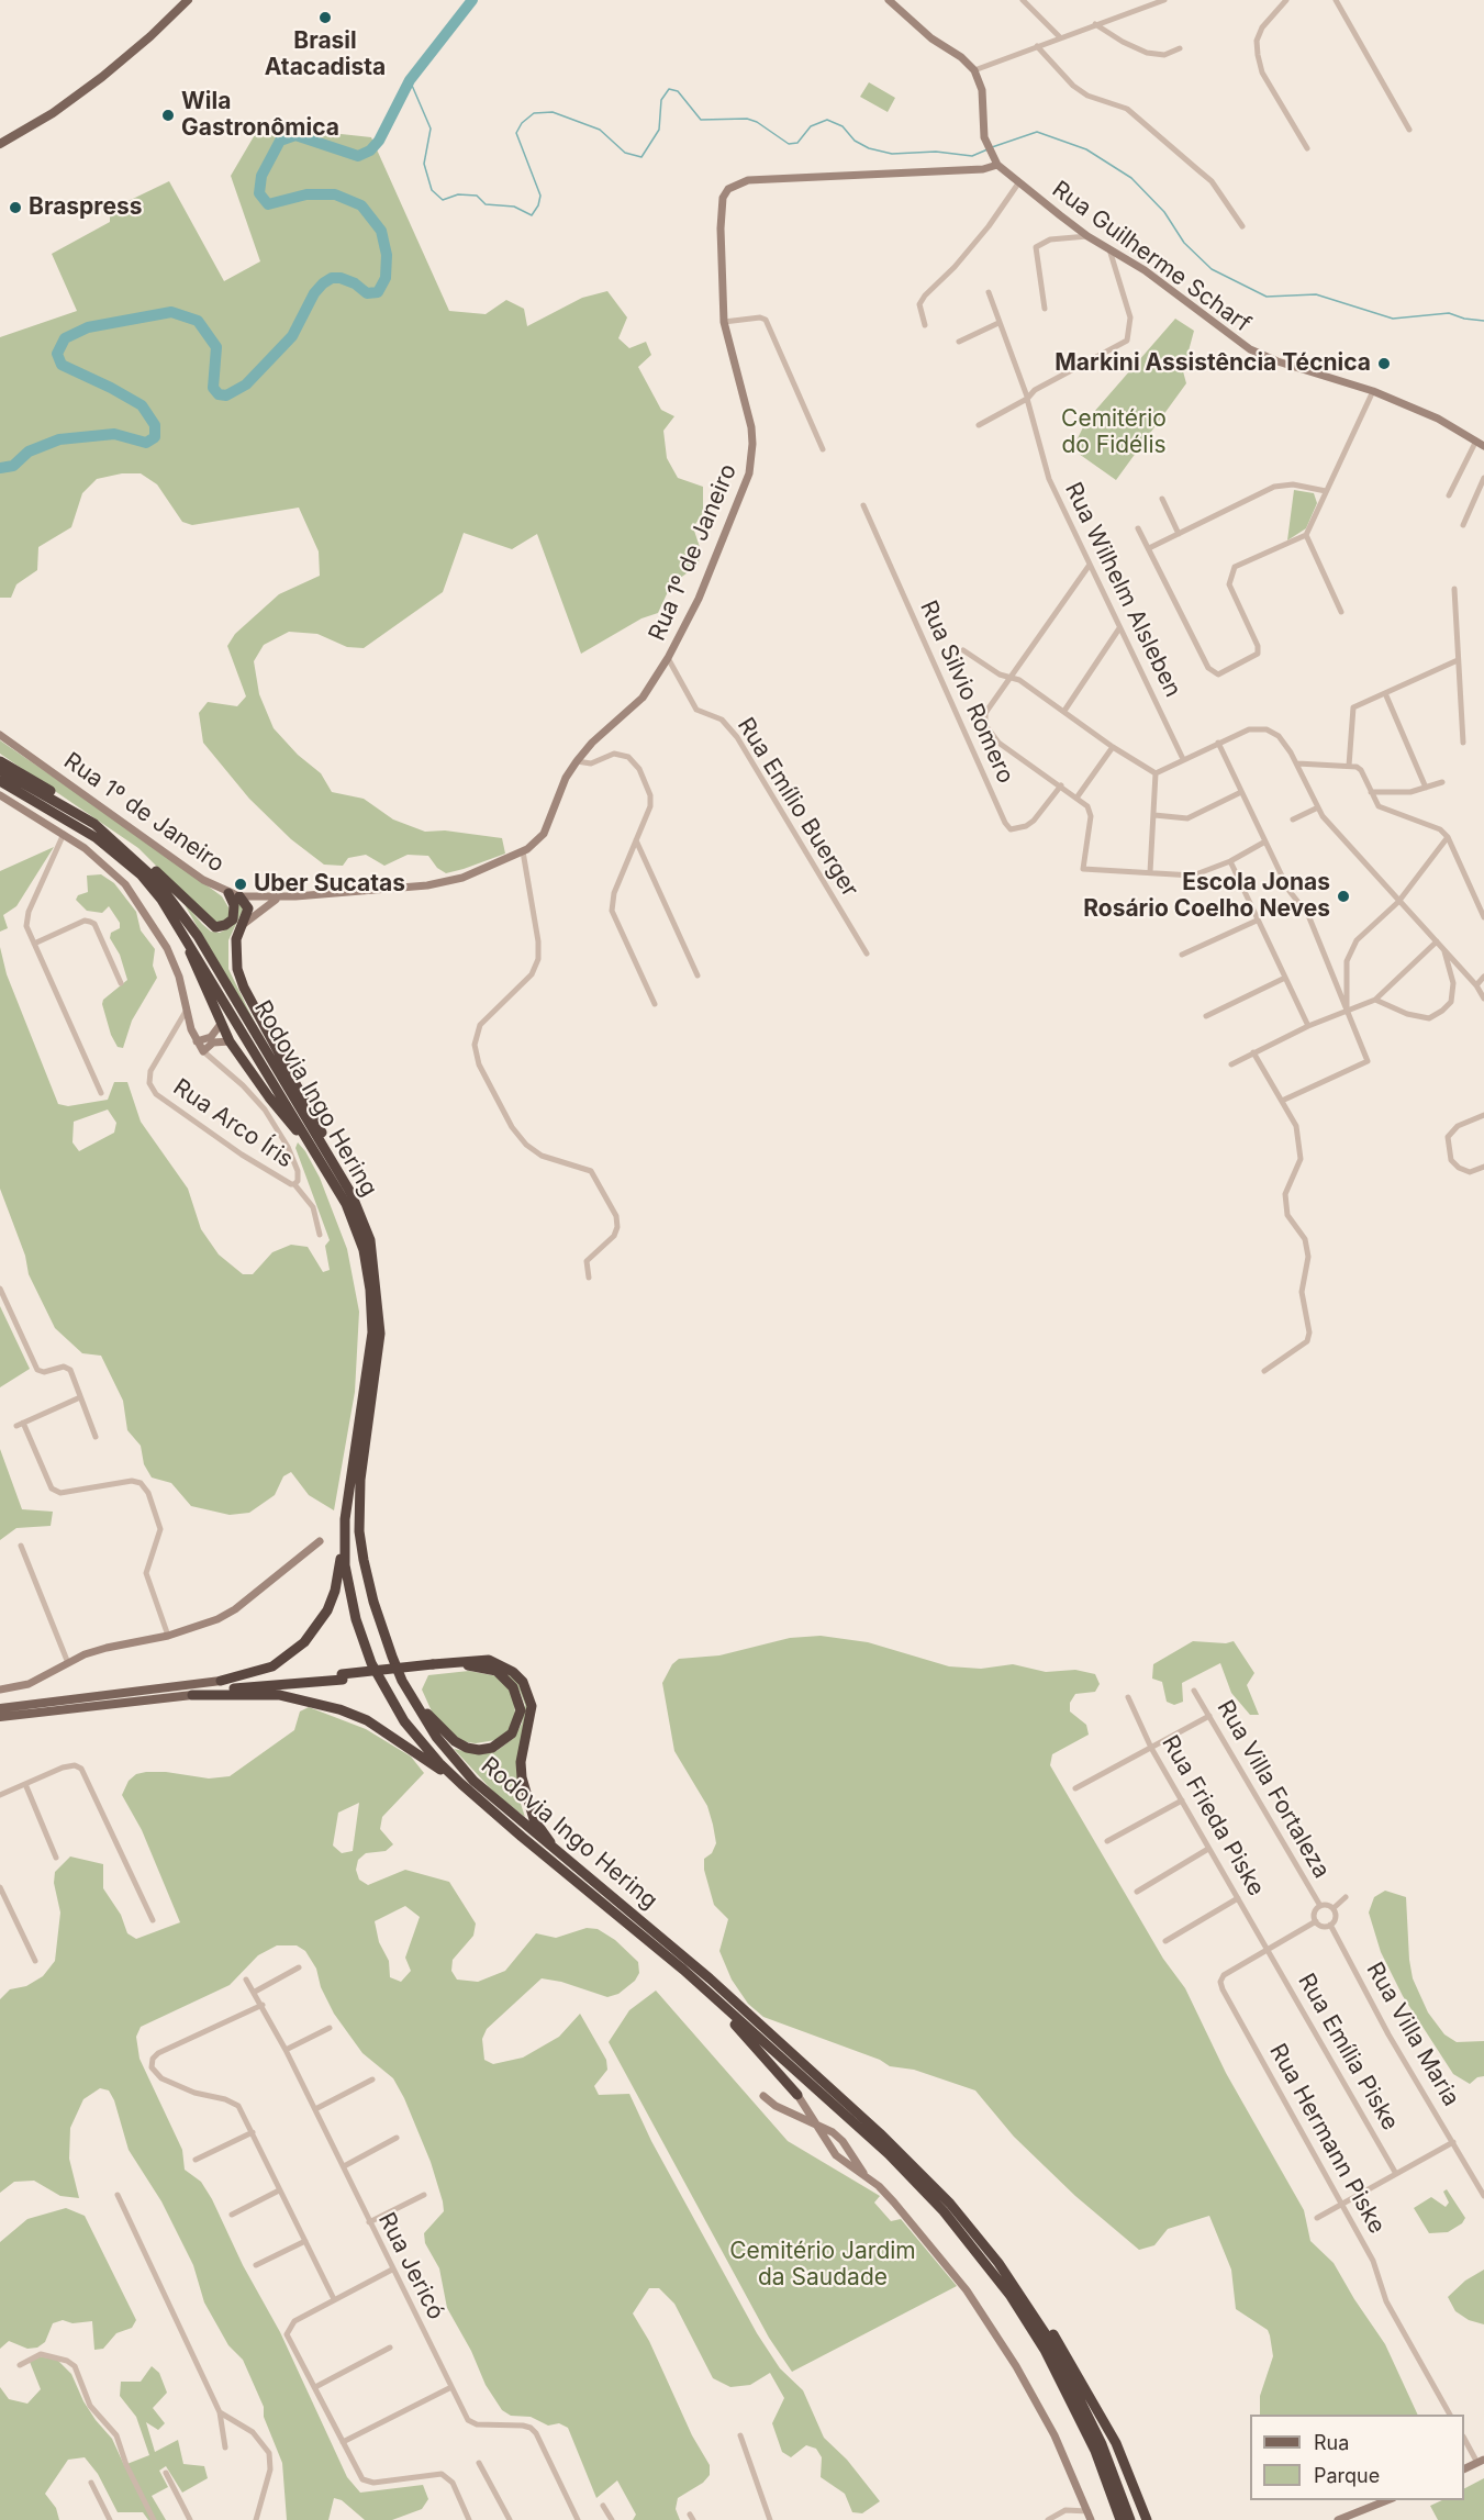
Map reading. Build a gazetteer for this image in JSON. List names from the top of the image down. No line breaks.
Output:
{"streets":{"highway":["Rodovia Ingo Hering"],"street":["Rua Guilherme Scharf","Rua 1º de Janeiro","Rua Wilhelm Alsleben","Rua Silvio Romero","Rua Emílio Buerger","Rua Arco Íris","Rua Villa Fortaleza","Rua Frieda Piske","Rua Villa Maria","Rua Emília Piske","Rua Hermann Piske","Rua Jericó"]},"crossings":[["Rua Guilherme Scharf","Rua 1º de Janeiro"],["Rua 1º de Janeiro","Rua Emílio Buerger"],["Rua Villa Fortaleza","Rua Villa Maria"],["Rua Villa Fortaleza","Rua Hermann Piske"],["Rua Frieda Piske","Rua Emília Piske"],["Rua Frieda Piske","Rua Hermann Piske"],["Rua Villa Maria","Rua Hermann Piske"],["Rua Emília Piske","Rua Hermann Piske"]],"parks":["Cemitério do Fidélis","Cemitério Jardim da Saudade"],"places":["Brasil Atacadista","Wila Gastronômica","Braspress","Markini Assistência Técnica","Uber Sucatas","Escola Jonas Rosário Coelho Neves"],"legend":["Rua","Parque"]}
